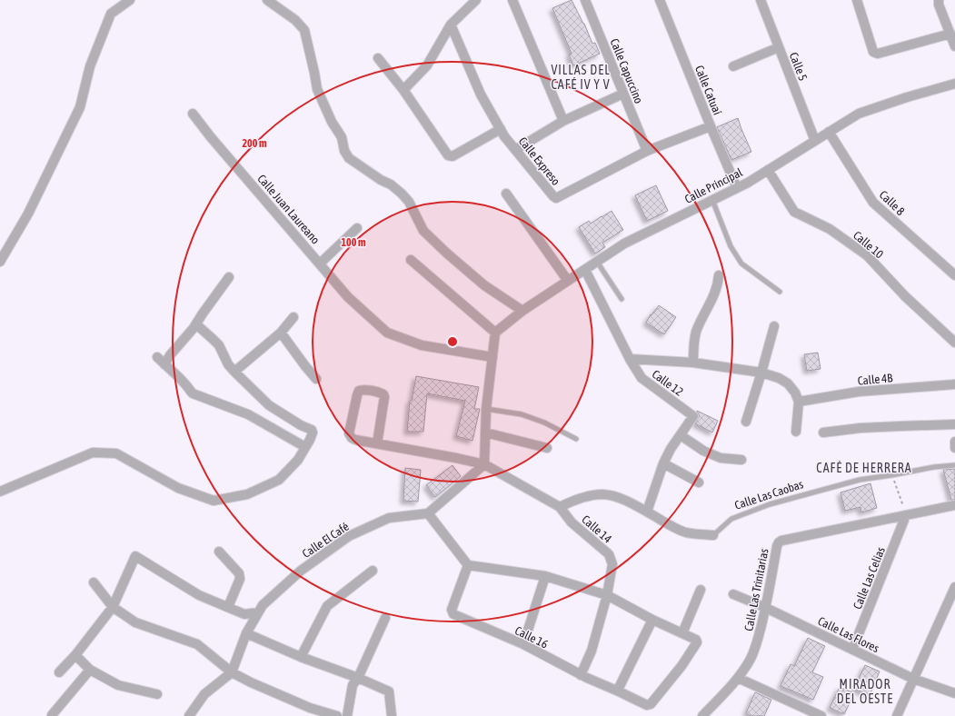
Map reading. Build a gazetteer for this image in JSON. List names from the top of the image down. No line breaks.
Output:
{"streets":{"street":["Calle 5","Calle Capuccino","Calle Catuaí","Calle Expreso","Calle Principal","Calle 8","Calle Juan Laureano","Calle 10","Calle 4B","Calle 12","Calle Las Caobas","Calle 14","Calle El Café","Calle Las Celias","Calle Las Trinitarias","Calle Las Flores","Calle 16"]},"crossings":[["Calle 5","Calle Principal"],["Calle Capuccino","Calle Expreso"],["Calle Catuaí","Calle Expreso"],["Calle Catuaí","Calle Principal"],["Calle Principal","Calle 8"],["Calle Principal","Calle 10"],["Calle Principal","Calle 12"],["Calle 12","Calle Las Caobas"],["Calle Las Caobas","Calle 14"],["Calle 14","Calle 16"],["Calle Las Celias","Calle Las Trinitarias"],["Calle Las Celias","Calle Las Flores"],["Calle Las Trinitarias","Calle Las Flores"]],"districts":["VILLAS DEL CAFÉ IV Y V","CAFÉ DE HERRERA","MIRADOR DEL OESTE"],"rings":["200 m","100 m"]}
